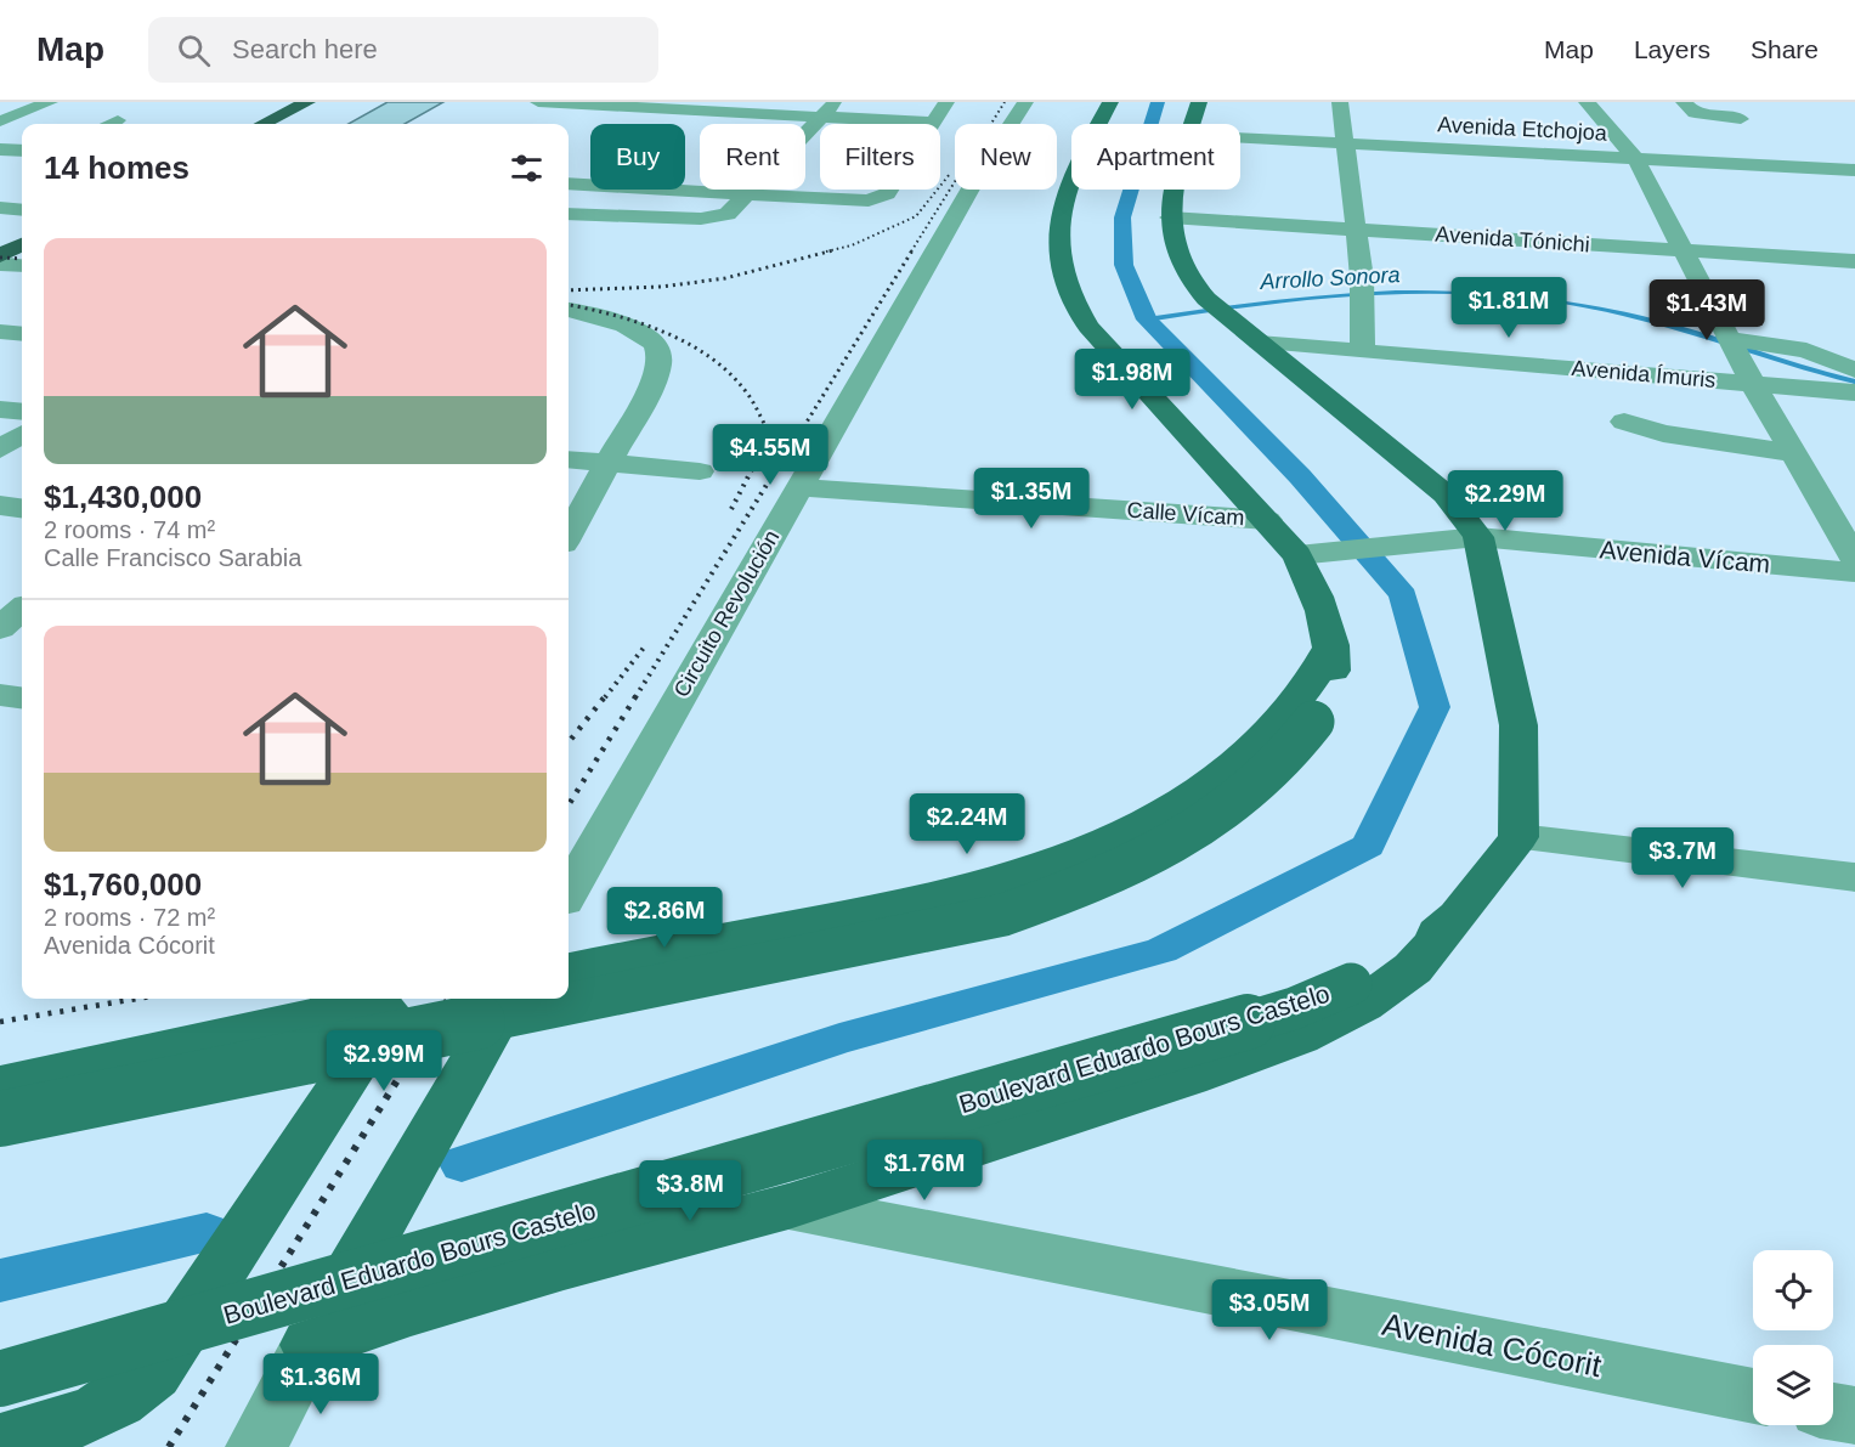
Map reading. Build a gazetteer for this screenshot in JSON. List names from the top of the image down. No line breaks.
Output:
{"streets":{"main road":["Boulevard Eduardo Bours Castelo"],"street":["Avenida Etchojoa","Avenida Tónichi","Avenida Ímuris","Calle Vícam","Avenida Vícam","Circuito Revolución","Avenida Cócorit"]},"crossings":[["Calle Vícam","Circuito Revolución"]],"water":["Arrollo Sonora"],"page":{"header":"Map","search":"Search here","nav":["Map","Layers","Share"],"chip":["Buy","Rent","Filters","New","Apartment"],"heading":"14 homes","list":[{"name":"$1,430,000","note":"2 rooms · 74 m² · Calle Francisco Sarabia"},{"name":"$1,760,000","note":"2 rooms · 72 m² · Avenida Cócorit"}],"price":["$1.81M","$1.43M","$1.98M","$4.55M","$1.35M","$2.29M","$2.24M","$3.7M","$2.86M","$2.99M","$1.76M","$3.8M","$3.05M","$1.36M"]}}
